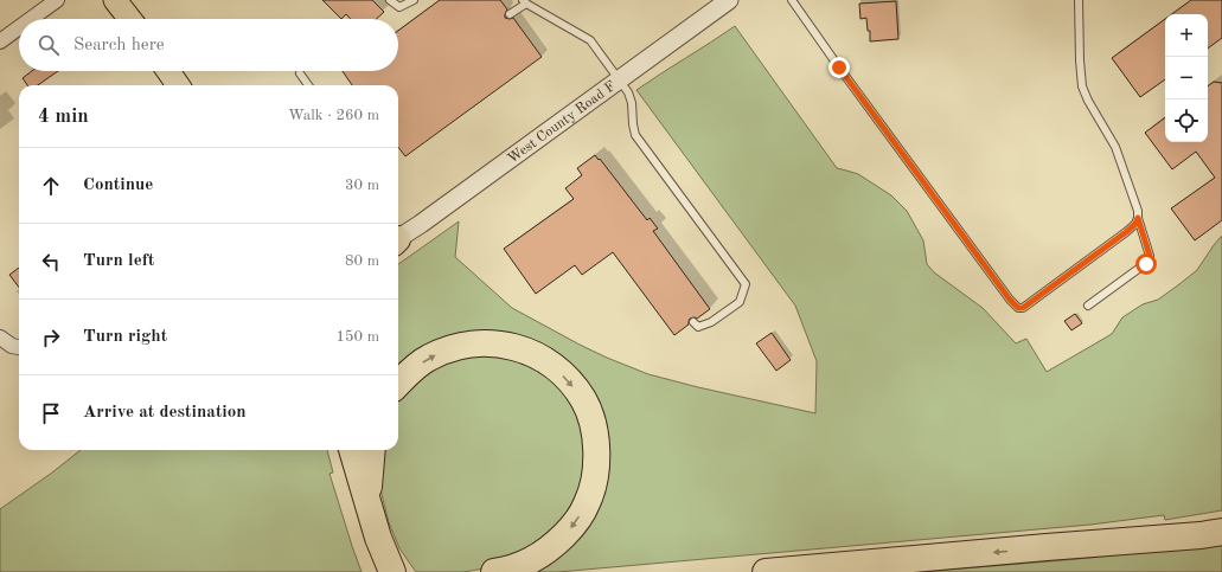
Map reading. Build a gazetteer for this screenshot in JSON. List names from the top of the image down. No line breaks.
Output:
{"streets":{"street":["West County Road F"]},"page":{"map_buttons":["+","−"],"search":"Search here","heading":["4 min","Walk · 260 m"],"list":[["Continue","30 m"],["Turn left","80 m"],["Turn right","150 m"],"Arrive at destination"]}}
